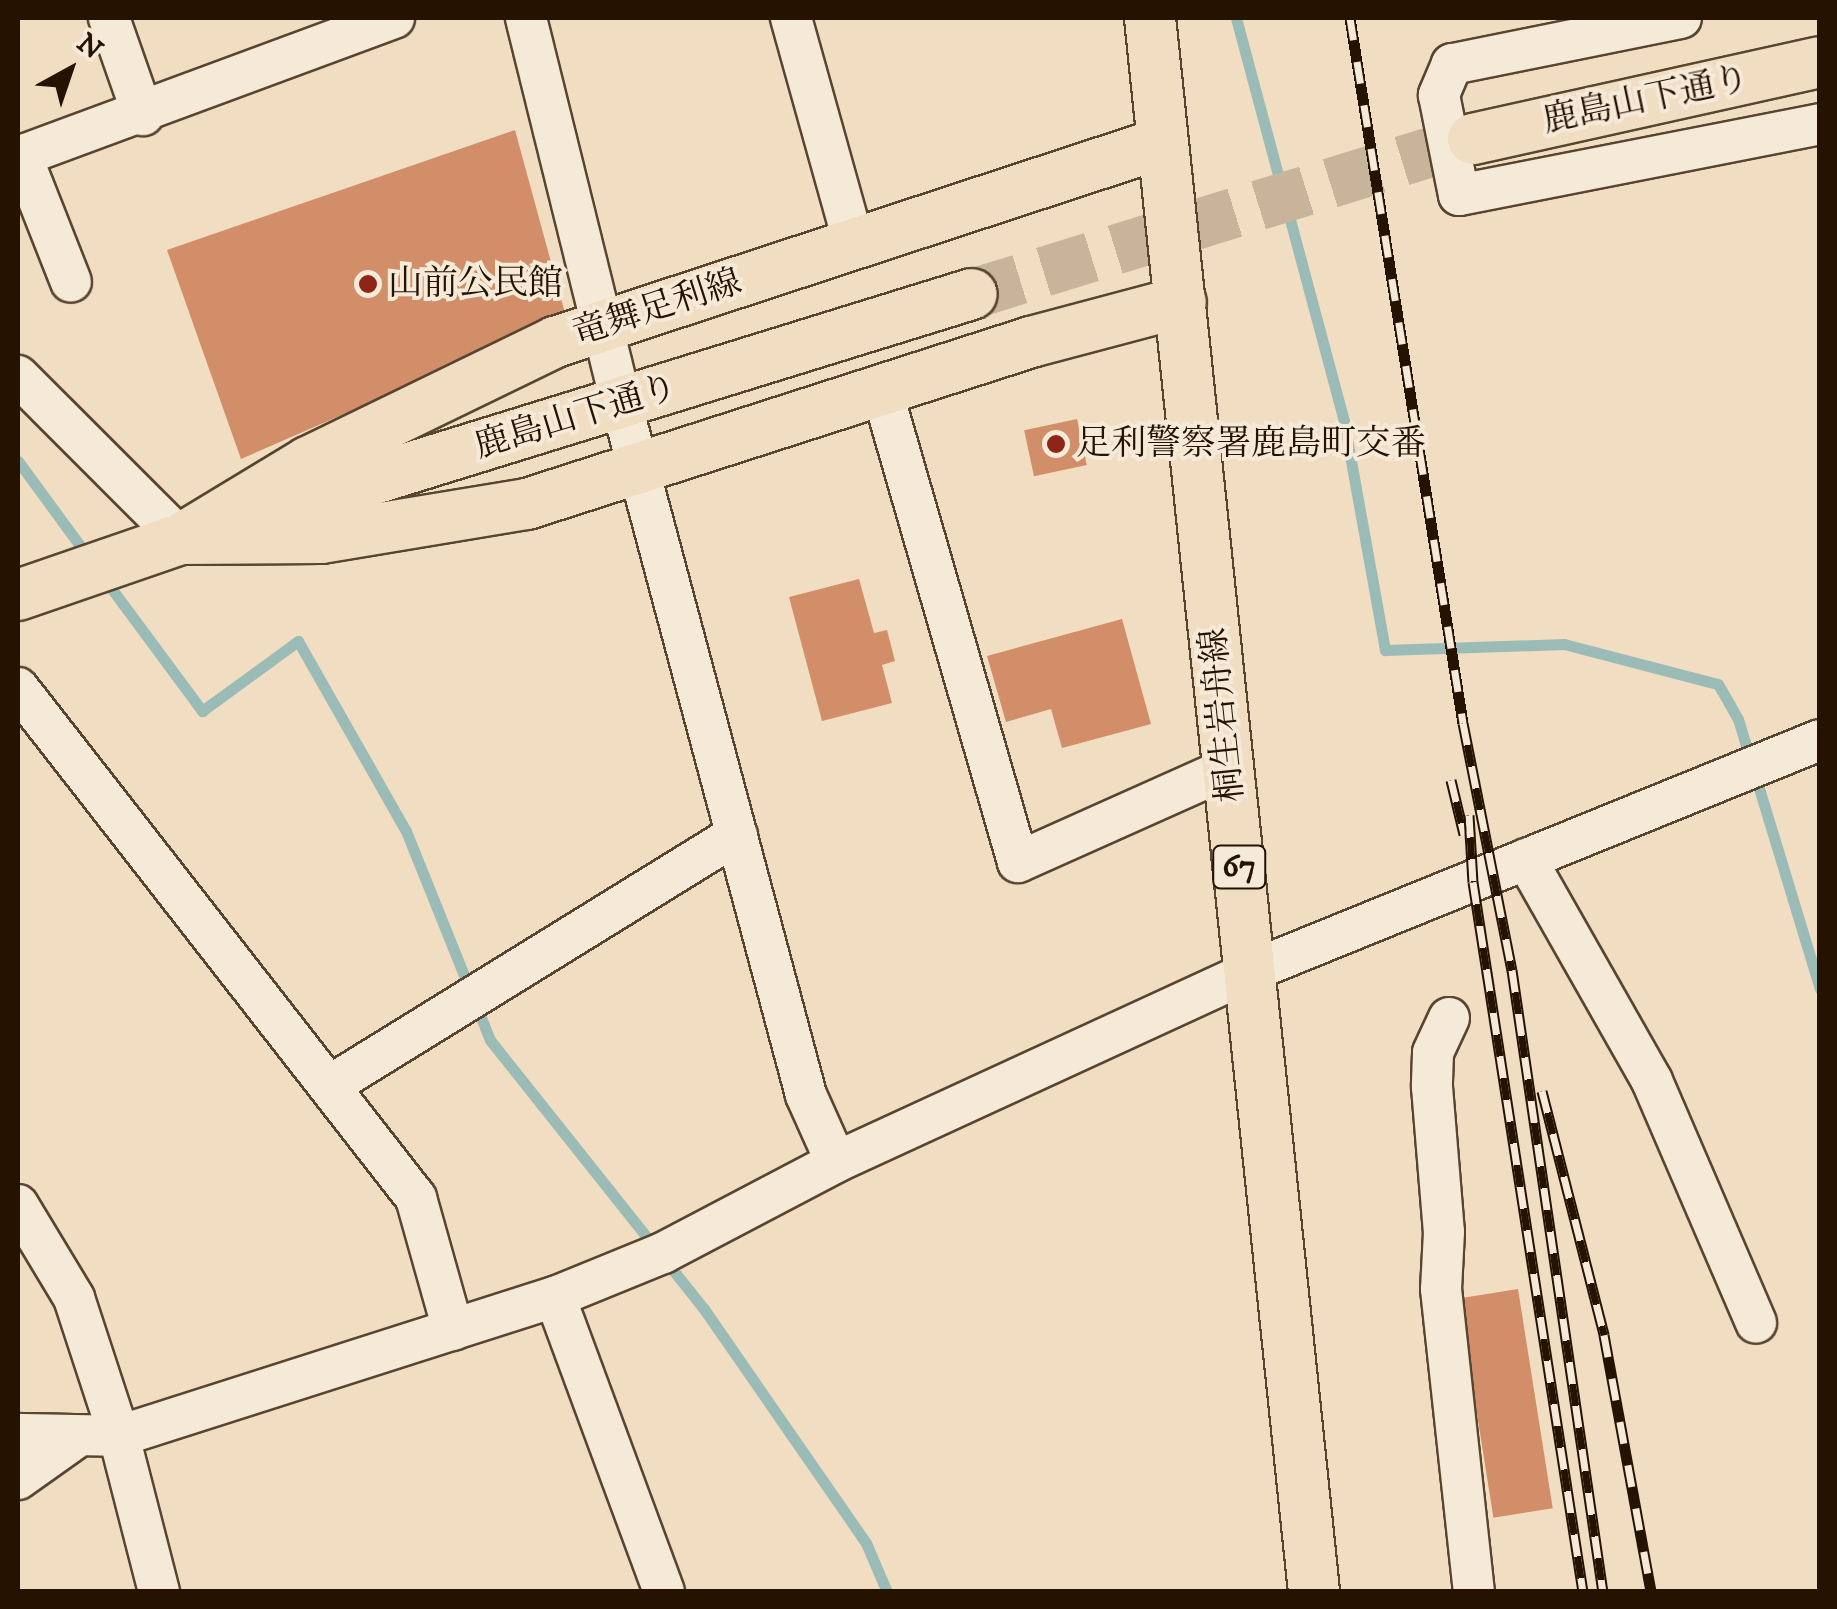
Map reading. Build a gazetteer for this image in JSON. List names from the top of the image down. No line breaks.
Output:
{"streets":{"main road":["鹿島山下通り","竜舞足利線","桐生岩舟線","67"]},"crossings":[["鹿島山下通り","竜舞足利線"],["竜舞足利線","桐生岩舟線"]],"places":["山前公民館","足利警察署鹿島町交番"],"north":"top right"}
